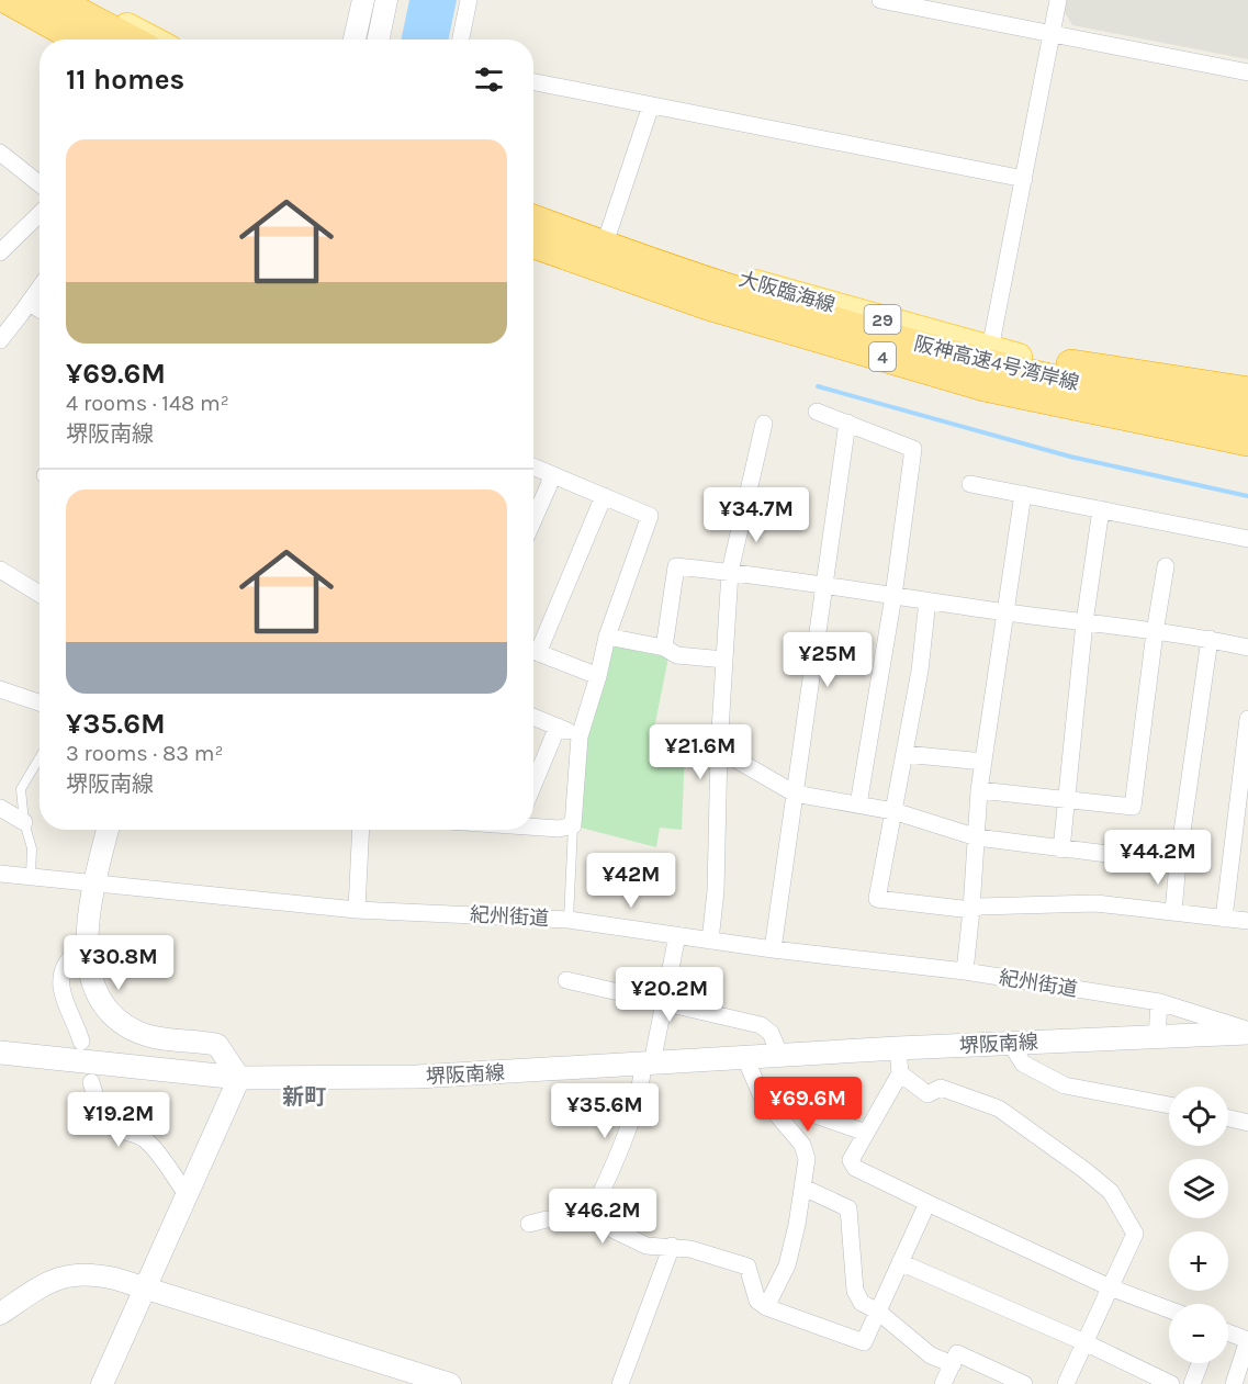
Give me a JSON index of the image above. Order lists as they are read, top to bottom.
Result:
{
  "streets": {
    "highway": ["4", "阪神高速4号湾岸線"],
    "main road": ["大阪臨海線", "29", "堺阪南線"],
    "street": ["紀州街道"]
  },
  "crossings": [
    ["紀州街道", "堺阪南線"]
  ],
  "districts": ["新町"],
  "page": {
    "heading": "11 homes",
    "list": [
      {
        "name": "¥69.6M",
        "note": "4 rooms · 148 m² · 堺阪南線"
      },
      {
        "name": "¥35.6M",
        "note": "3 rooms · 83 m² · 堺阪南線"
      }
    ],
    "price": [
      "¥34.7M",
      "¥25M",
      "¥21.6M",
      "¥44.2M",
      "¥42M",
      "¥30.8M",
      "¥20.2M",
      "¥69.6M",
      "¥35.6M",
      "¥19.2M",
      "¥46.2M"
    ],
    "map_buttons": ["+", "−"]
  }
}
